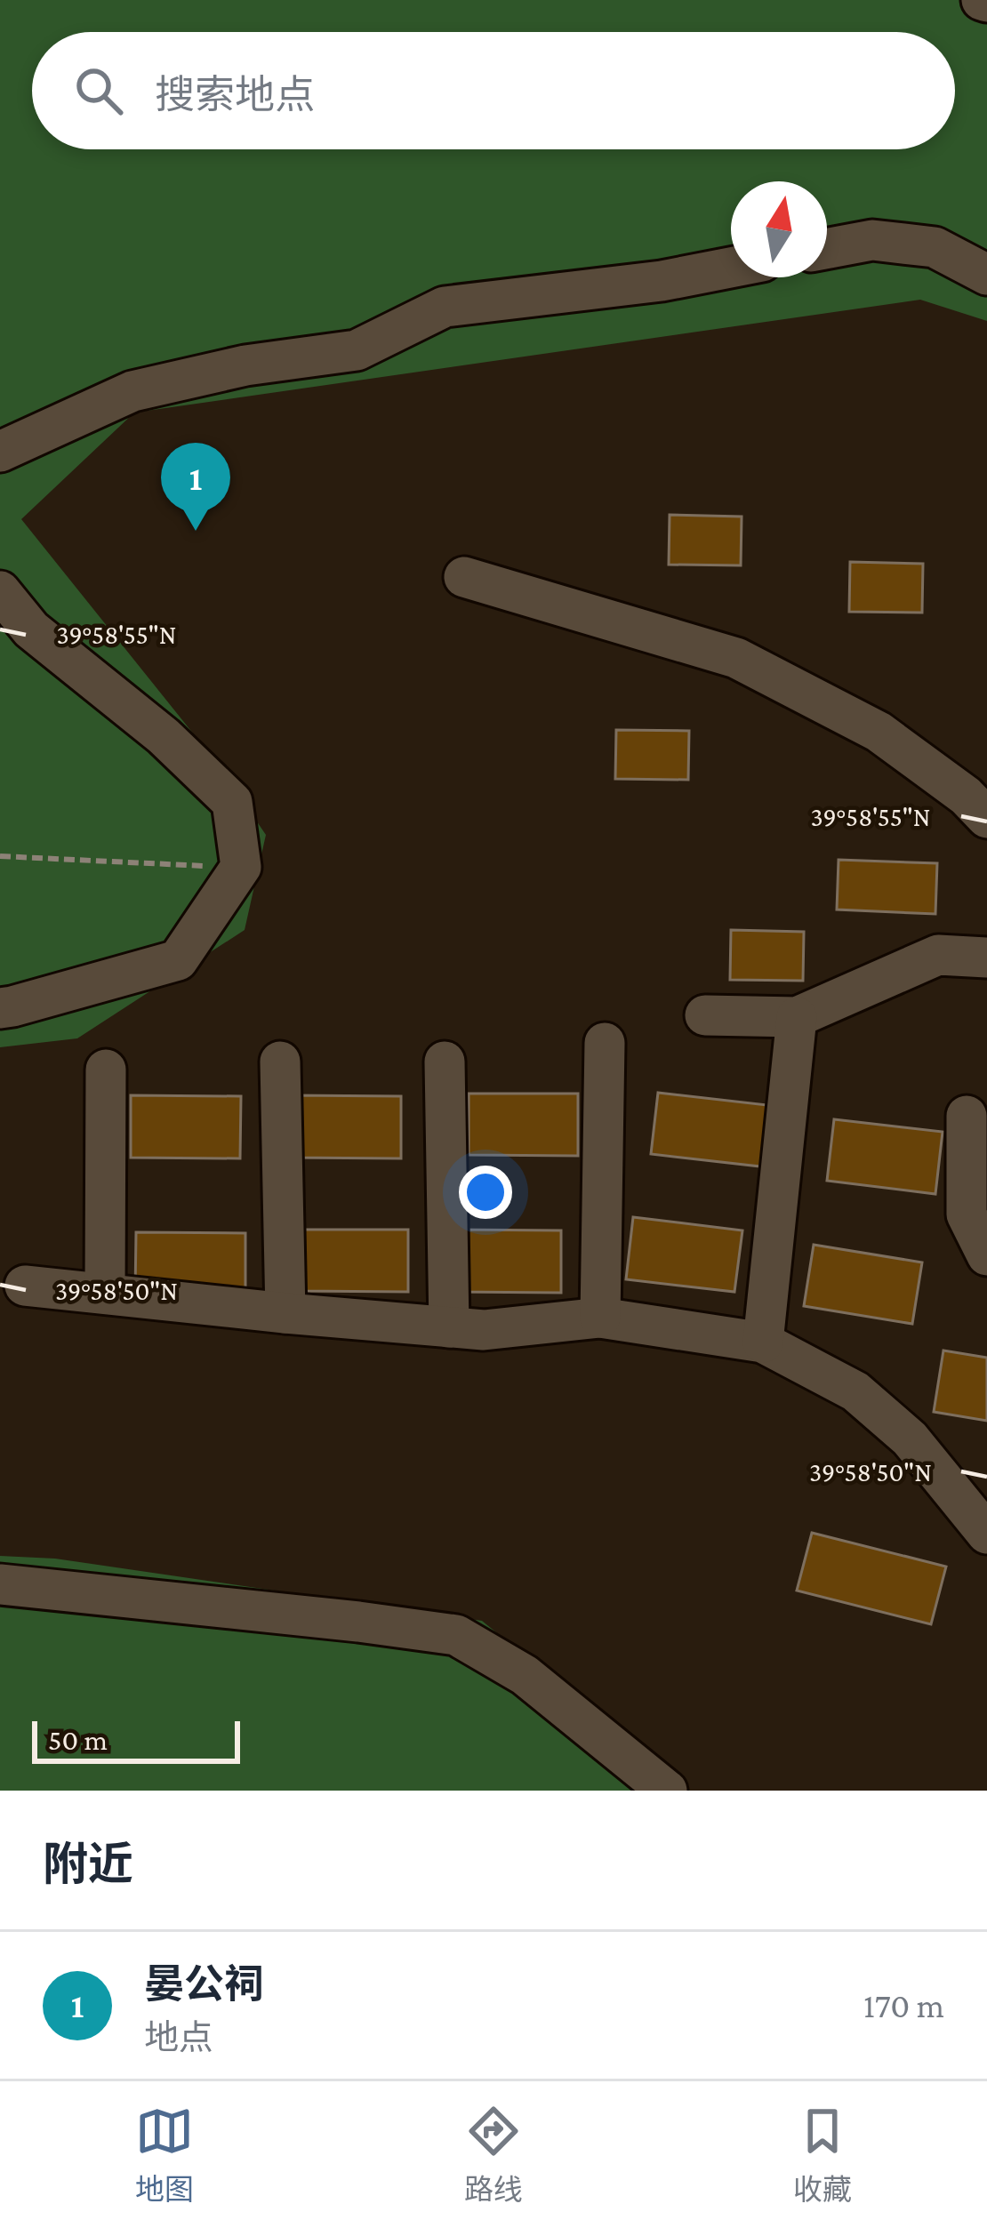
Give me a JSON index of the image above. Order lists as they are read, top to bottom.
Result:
{
  "scale_bar": "50 m",
  "north": "top",
  "page": {
    "search": "搜索地点",
    "pins": "1",
    "scale": "50 m",
    "heading": "附近",
    "list": [
      {
        "mark": "1",
        "name": "晏公祠",
        "note": "地点",
        "value": "170 m"
      }
    ],
    "nav": ["地图", "路线", "收藏"]
  },
  "coordinates": ["39°58'55\"N", "39°58'50\"N"]
}
